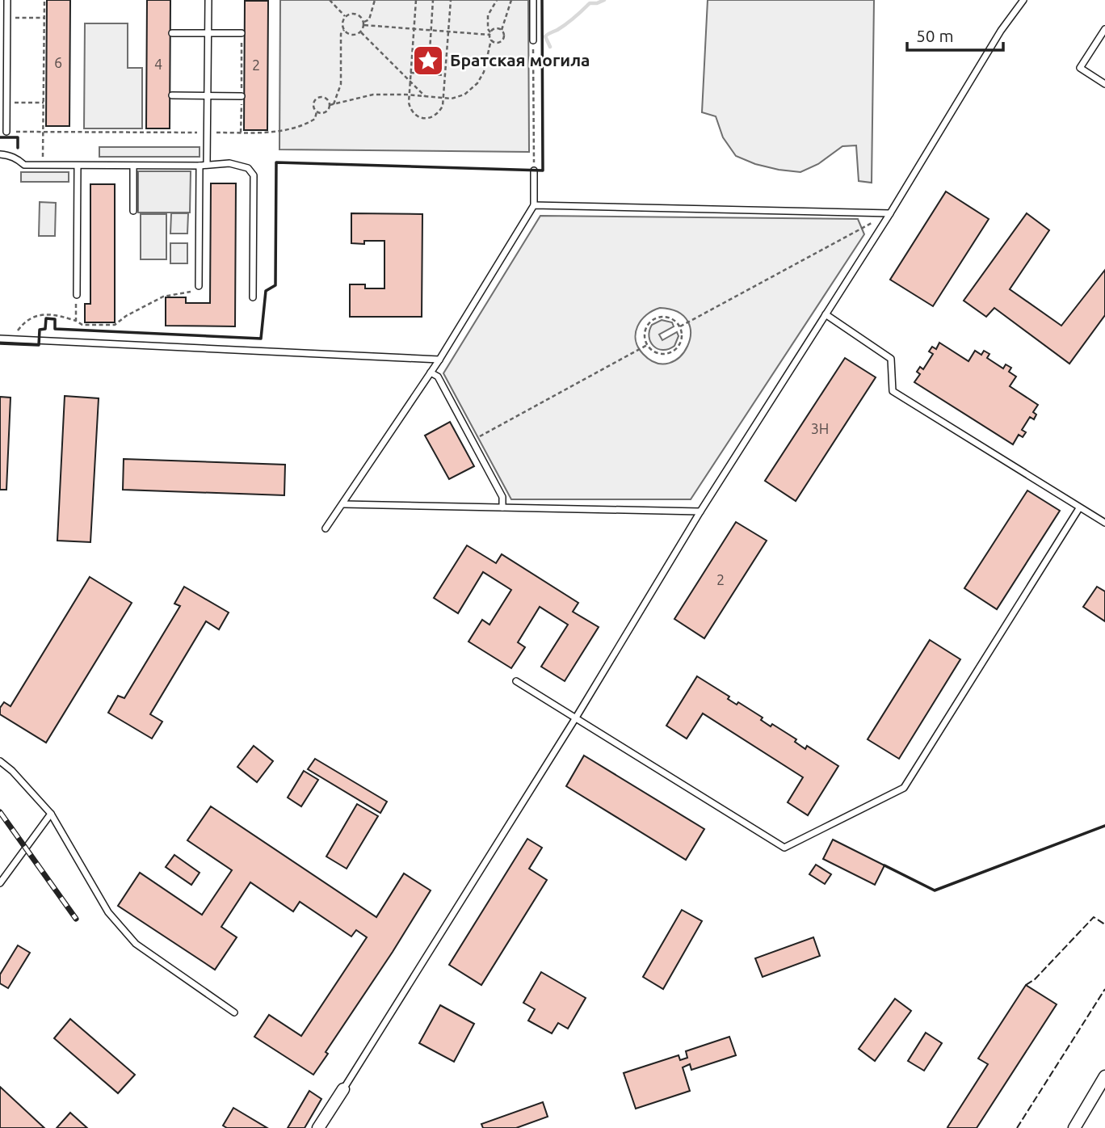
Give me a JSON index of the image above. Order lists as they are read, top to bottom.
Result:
{
  "places": {
    "place": ["Братская могила"]
  },
  "house_numbers": [
    "6",
    "4",
    "2",
    "3Н",
    "2"
  ],
  "scale_bar": "50 m"
}
